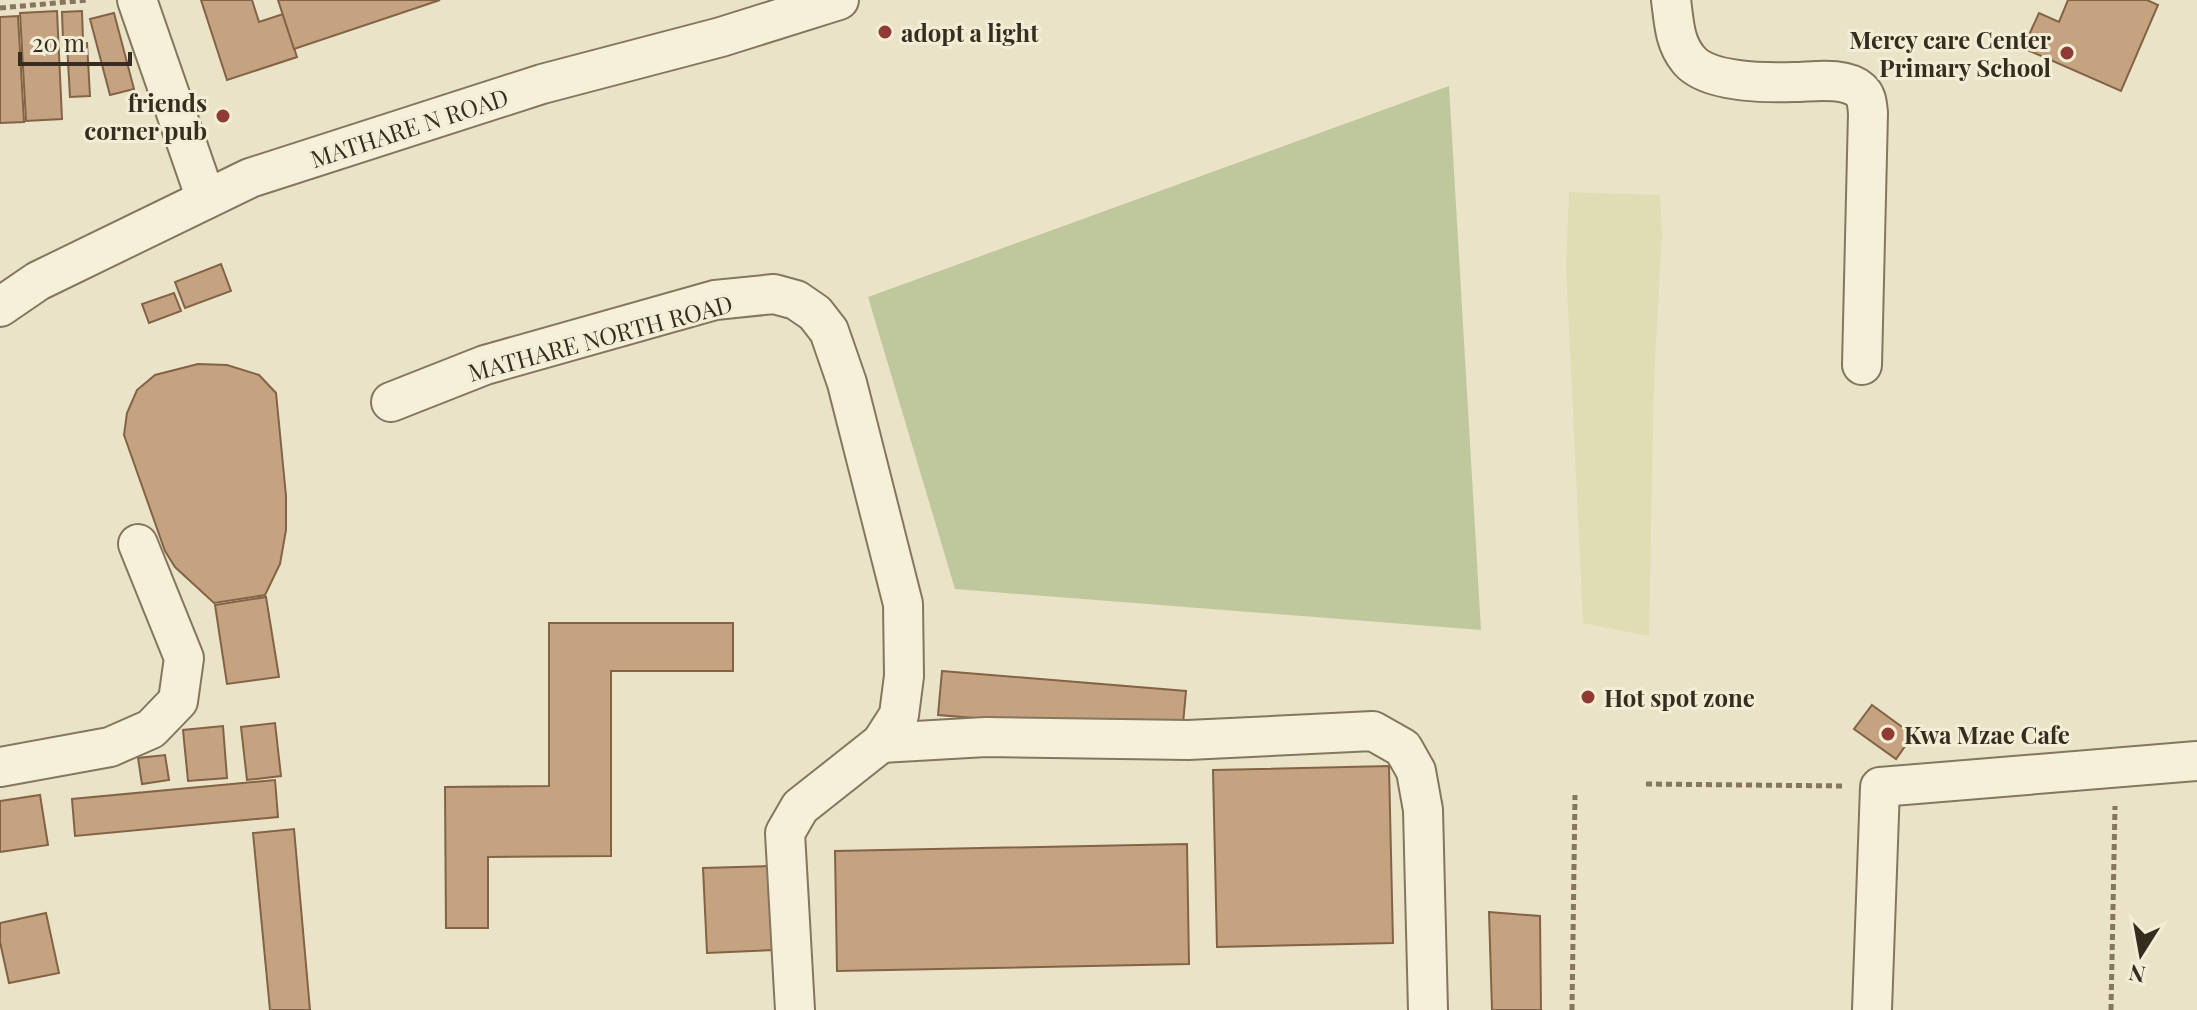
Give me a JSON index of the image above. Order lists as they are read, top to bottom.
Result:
{
  "streets": {
    "street": ["MATHARE N ROAD", "MATHARE NORTH ROAD"]
  },
  "places": [
    "adopt a light",
    "Mercy care Center Primary School",
    "friends corner pub",
    "Hot spot zone",
    "Kwa Mzae Cafe"
  ],
  "scale_bar": "20 m",
  "north": "bottom"
}
